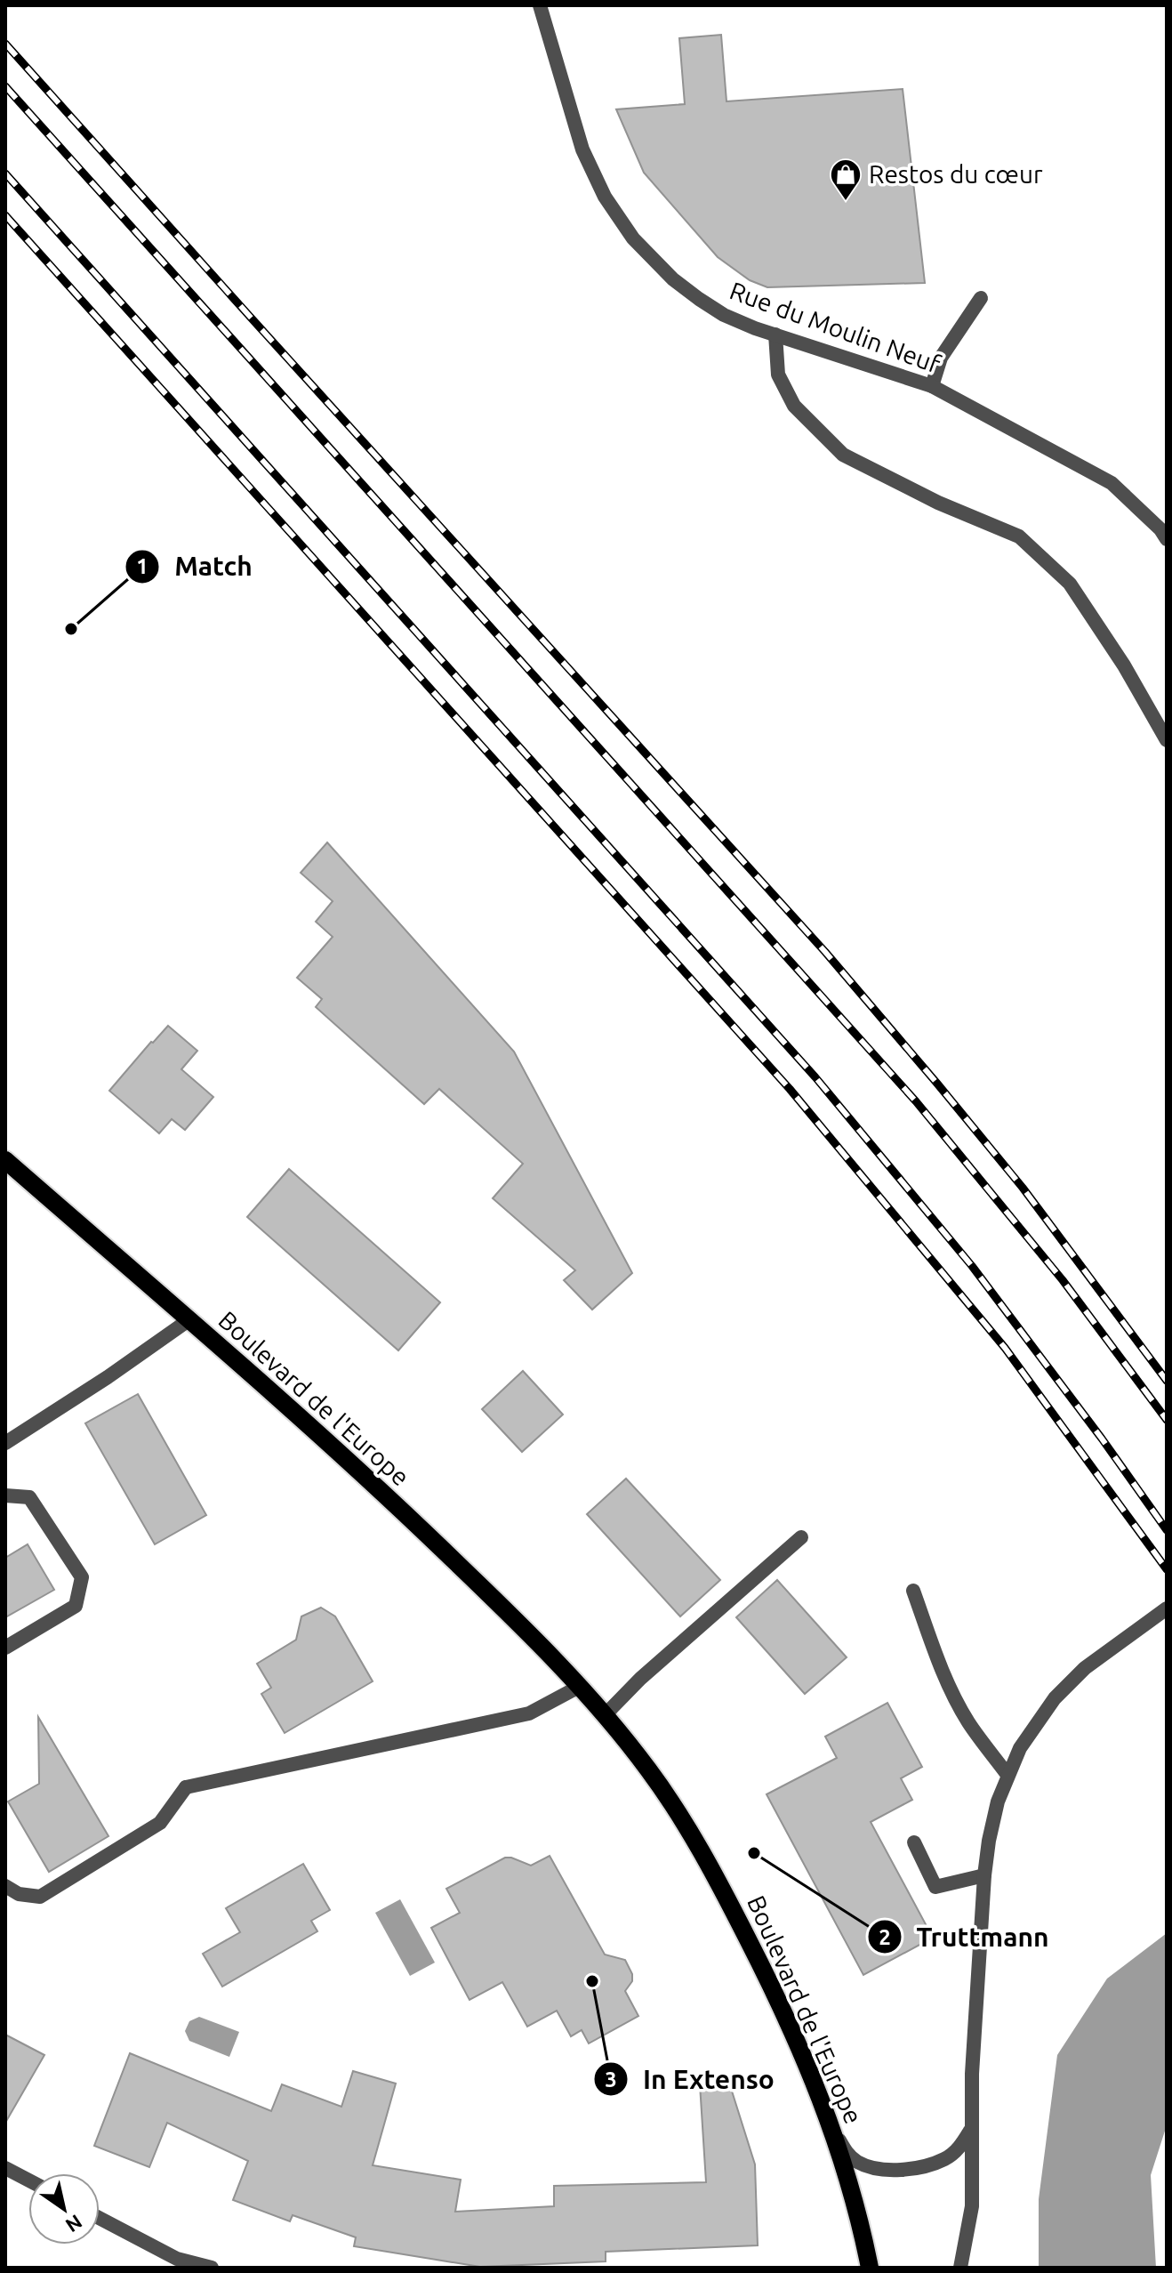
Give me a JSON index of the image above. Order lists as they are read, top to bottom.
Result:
{
  "streets": {
    "main road": ["Boulevard de l'Europe"],
    "street": ["Rue du Moulin Neuf"]
  },
  "places": {
    "shop": ["Restos du cœur"],
    "other": ["Match", "Truttmann", "In Extenso"]
  },
  "north": "bottom right"
}
